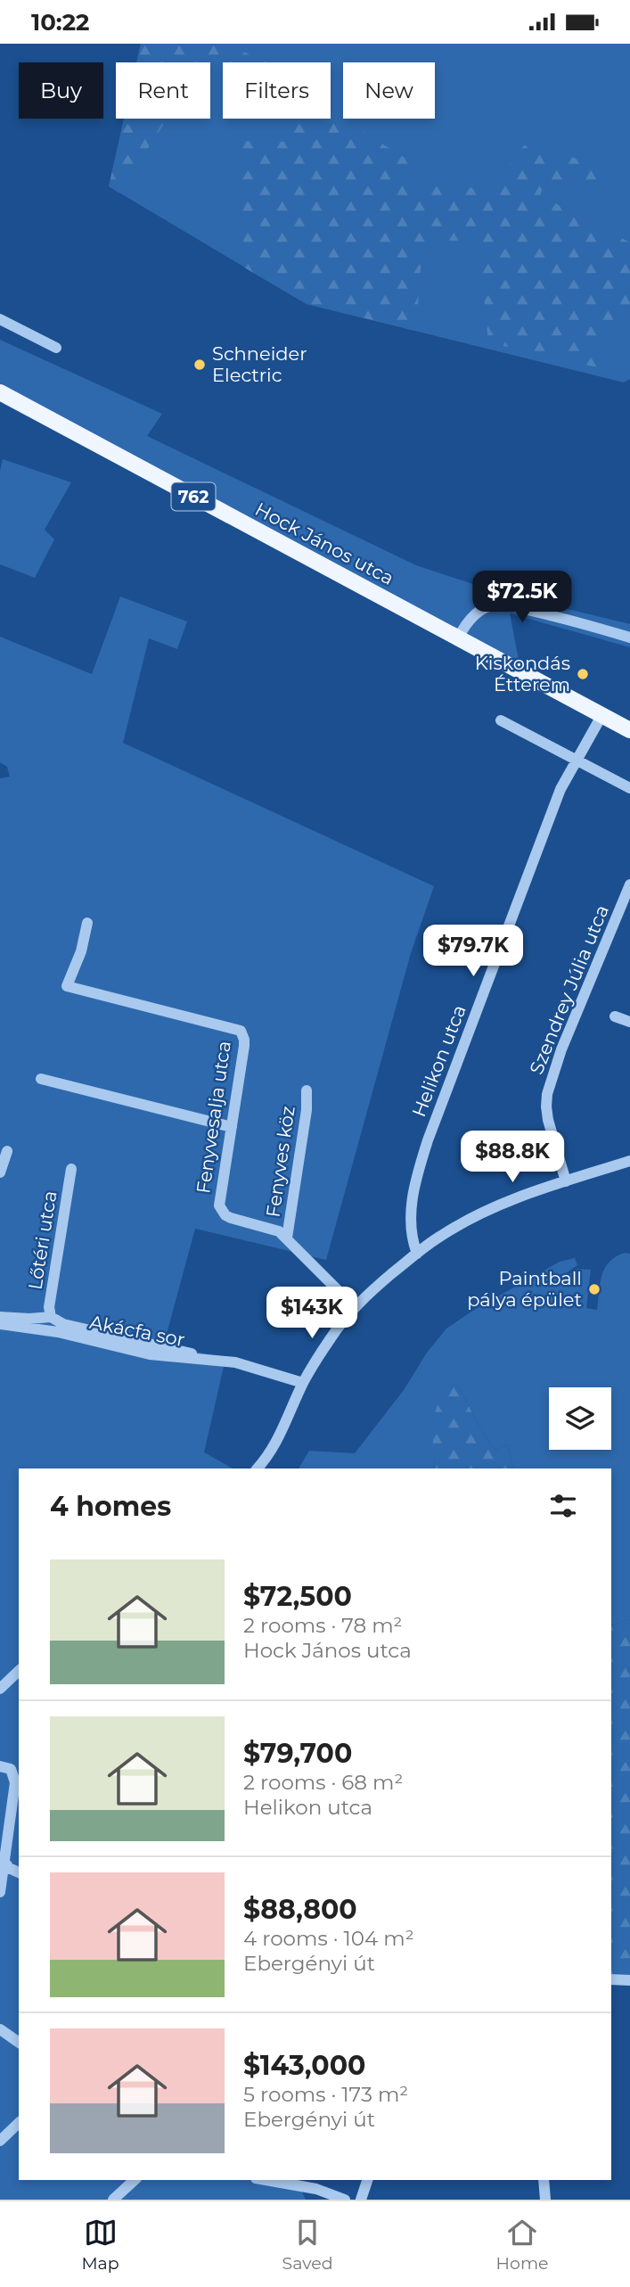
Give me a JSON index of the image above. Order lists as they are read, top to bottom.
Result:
{
  "streets": {
    "main road": ["762", "Hock János utca"],
    "street": [
      "Szendrey Júlia utca",
      "Helikon utca",
      "Fenyvesalja utca",
      "Fenyves köz",
      "Lőtéri utca",
      "Akácfa sor"
    ]
  },
  "crossings": [
    ["Hock János utca", "Helikon utca"],
    ["Fenyvesalja utca", "Fenyves köz"]
  ],
  "places": ["Schneider Electric", "Kiskondás Étterem", "Paintball pálya épület"],
  "page": {
    "status": "10:22",
    "chip": [
      "Buy",
      "Rent",
      "Filters",
      "New"
    ],
    "price": [
      "$72.5K",
      "$79.7K",
      "$88.8K",
      "$143K"
    ],
    "heading": "4 homes",
    "list": [
      {
        "name": "$72,500",
        "note": "2 rooms · 78 m² · Hock János utca"
      },
      {
        "name": "$79,700",
        "note": "2 rooms · 68 m² · Helikon utca"
      },
      {
        "name": "$88,800",
        "note": "4 rooms · 104 m² · Ebergényi út"
      },
      {
        "name": "$143,000",
        "note": "5 rooms · 173 m² · Ebergényi út"
      }
    ],
    "tabs": ["Map", "Saved", "Home"]
  }
}
